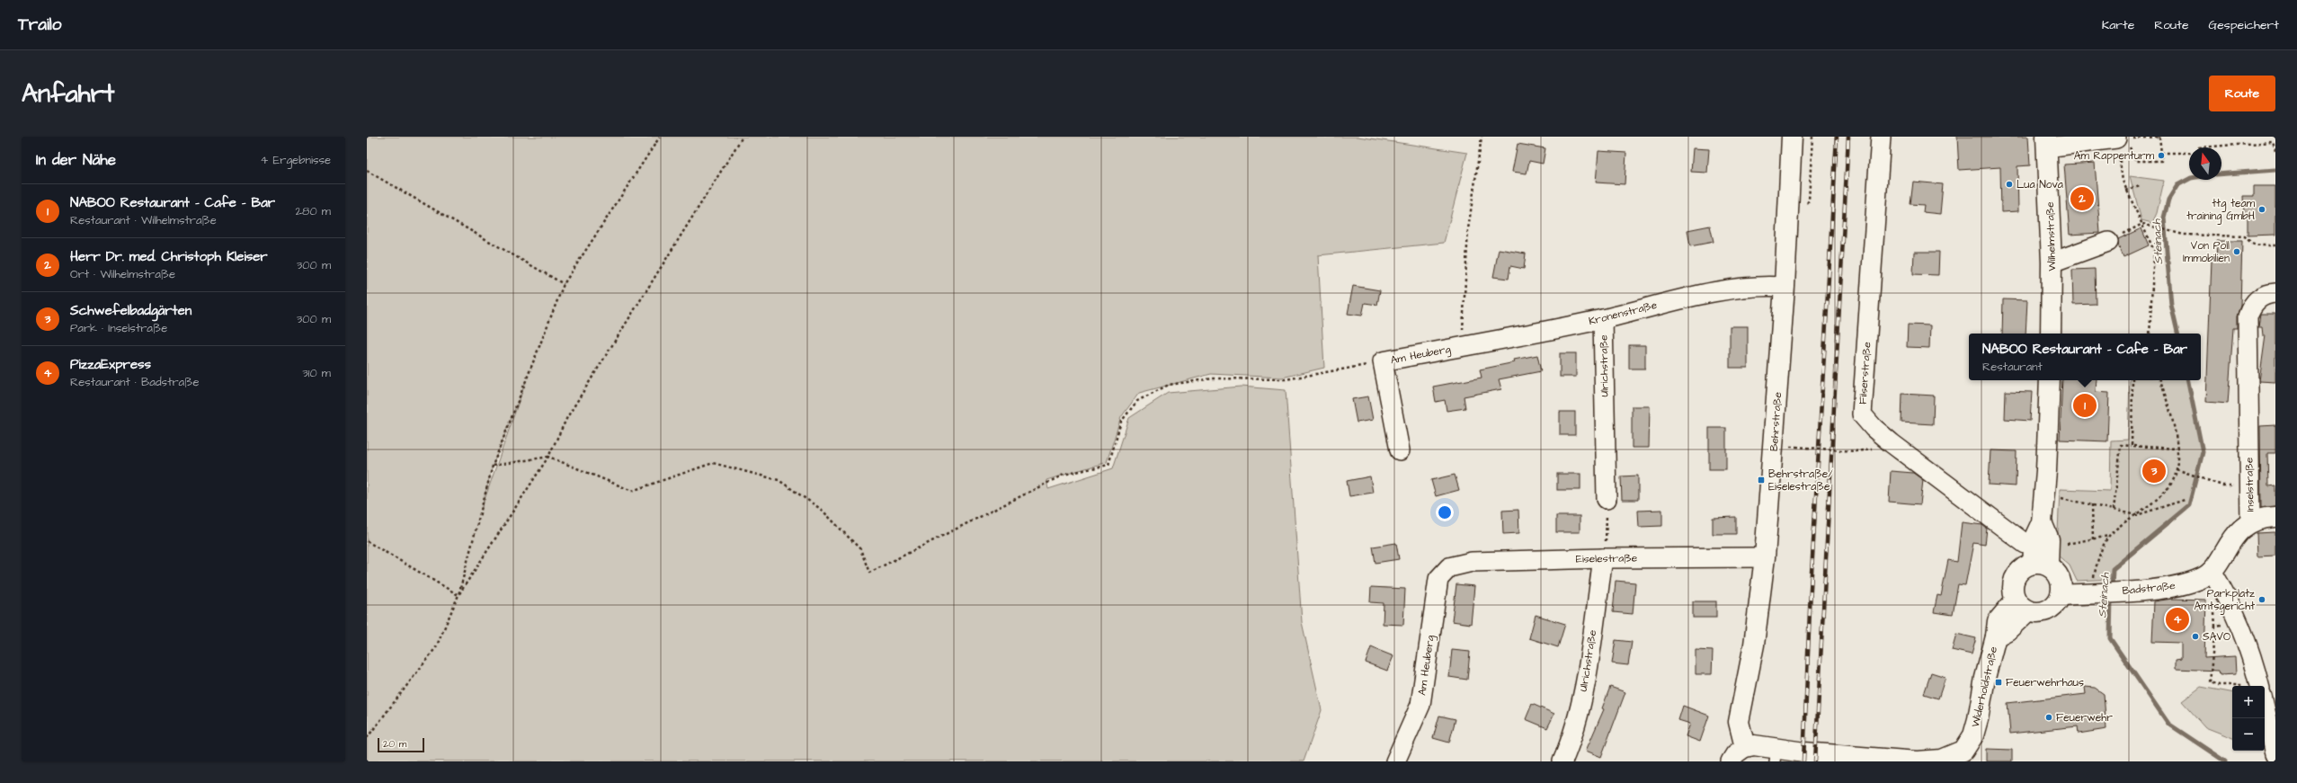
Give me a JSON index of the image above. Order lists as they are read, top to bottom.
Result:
{
  "streets": {
    "street": [
      "Wilhelmstraße",
      "Kronenstraße",
      "Am Heuberg",
      "Ulrichstraße",
      "Filserstraße",
      "Behrstraße",
      "Inselstraße",
      "Eiselestraße",
      "Badstraße",
      "Widerholdstraße"
    ]
  },
  "crossings": [
    ["Kronenstraße", "Am Heuberg"],
    ["Kronenstraße", "Ulrichstraße"],
    ["Kronenstraße", "Behrstraße"],
    ["Am Heuberg", "Eiselestraße"],
    ["Ulrichstraße", "Eiselestraße"],
    ["Filserstraße", "Badstraße"],
    ["Filserstraße", "Widerholdstraße"],
    ["Behrstraße", "Eiselestraße"],
    ["Behrstraße", "Widerholdstraße"],
    ["Inselstraße", "Badstraße"],
    ["Badstraße", "Widerholdstraße"]
  ],
  "water": ["Steinach"],
  "places": {
    "other": [
      "Am Rappenturm",
      "Lua Nova",
      "ttg team training GmbH",
      "Von Poll Immobilien",
      "Parkplatz Amtsgericht",
      "SAVO",
      "Feuerwehr"
    ],
    "transit": ["Behrstraße/ Eiselestraße", "Feuerwehrhaus"]
  },
  "scale_bar": "20 m",
  "north": "top",
  "page": {
    "header": "Trailo",
    "nav": ["Karte", "Route", "Gespeichert"],
    "buttons": "Route",
    "title": "Anfahrt",
    "heading": ["In der Nähe", "4 Ergebnisse"],
    "list": [
      {
        "mark": "1",
        "name": "NABOO Restaurant - Cafe - Bar",
        "note": "Restaurant · Wilhelmstraße",
        "value": "280 m"
      },
      {
        "mark": "2",
        "name": "Herr Dr. med. Christoph Kleiser",
        "note": "Ort · Wilhelmstraße",
        "value": "300 m"
      },
      {
        "mark": "3",
        "name": "Schwefelbadgärten",
        "note": "Park · Inselstraße",
        "value": "300 m"
      },
      {
        "mark": "4",
        "name": "PizzaExpress",
        "note": "Restaurant · Badstraße",
        "value": "310 m"
      }
    ],
    "pins": [
      "2",
      "1",
      "3",
      "4"
    ],
    "popup": ["NABOO Restaurant - Cafe - Bar", "Restaurant"],
    "map_buttons": ["+", "−"],
    "scale": "20 m"
  }
}
